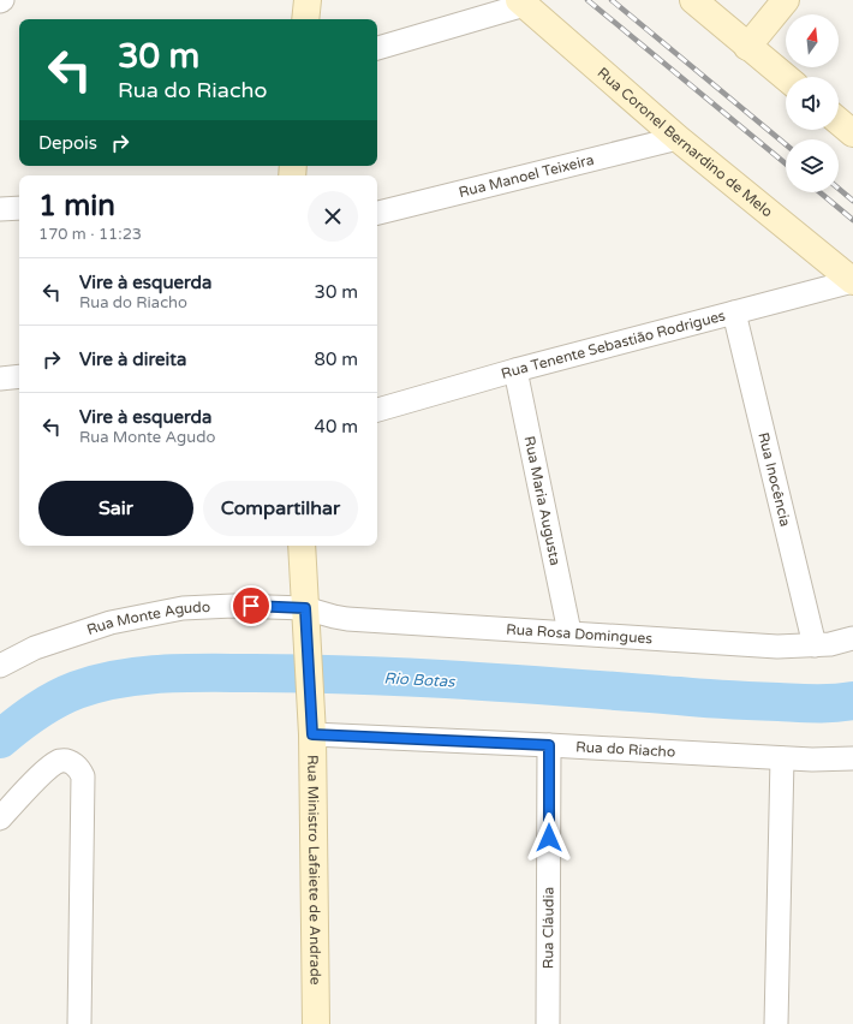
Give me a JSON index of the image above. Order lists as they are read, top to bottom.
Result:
{
  "streets": {
    "main road": ["Rua Coronel Bernardino de Melo", "Rua Ministro Lafaiete de Andrade"],
    "street": [
      "Rua Manoel Teixeira",
      "Rua Tenente Sebastião Rodrigues",
      "Rua Inocência",
      "Rua Maria Augusta",
      "Rua Monte Agudo",
      "Rua Rosa Domingues",
      "Rua do Riacho",
      "Rua Cláudia"
    ]
  },
  "crossings": [
    ["Rua Coronel Bernardino de Melo", "Rua Manoel Teixeira"],
    ["Rua Coronel Bernardino de Melo", "Rua Tenente Sebastião Rodrigues"],
    ["Rua Tenente Sebastião Rodrigues", "Rua Inocência"],
    ["Rua Tenente Sebastião Rodrigues", "Rua Maria Augusta"],
    ["Rua Inocência", "Rua Rosa Domingues"],
    ["Rua Maria Augusta", "Rua Rosa Domingues"],
    ["Rua Monte Agudo", "Rua Rosa Domingues"],
    ["Rua Monte Agudo", "Rua Ministro Lafaiete de Andrade"],
    ["Rua Rosa Domingues", "Rua Ministro Lafaiete de Andrade"],
    ["Rua do Riacho", "Rua Ministro Lafaiete de Andrade"],
    ["Rua do Riacho", "Rua Cláudia"]
  ],
  "water": ["Rio Botas"],
  "north": "top",
  "page": {
    "turn": ["30 m", "Rua do Riacho"],
    "then": "Depois",
    "heading": ["1 min", "170 m · 11:23"],
    "list": [
      {
        "name": "Vire à esquerda",
        "note": "Rua do Riacho",
        "value": "30 m"
      },
      {
        "name": "Vire à direita",
        "value": "80 m"
      },
      {
        "name": "Vire à esquerda",
        "note": "Rua Monte Agudo",
        "value": "40 m"
      }
    ],
    "buttons": ["Sair", "Compartilhar"]
  }
}
